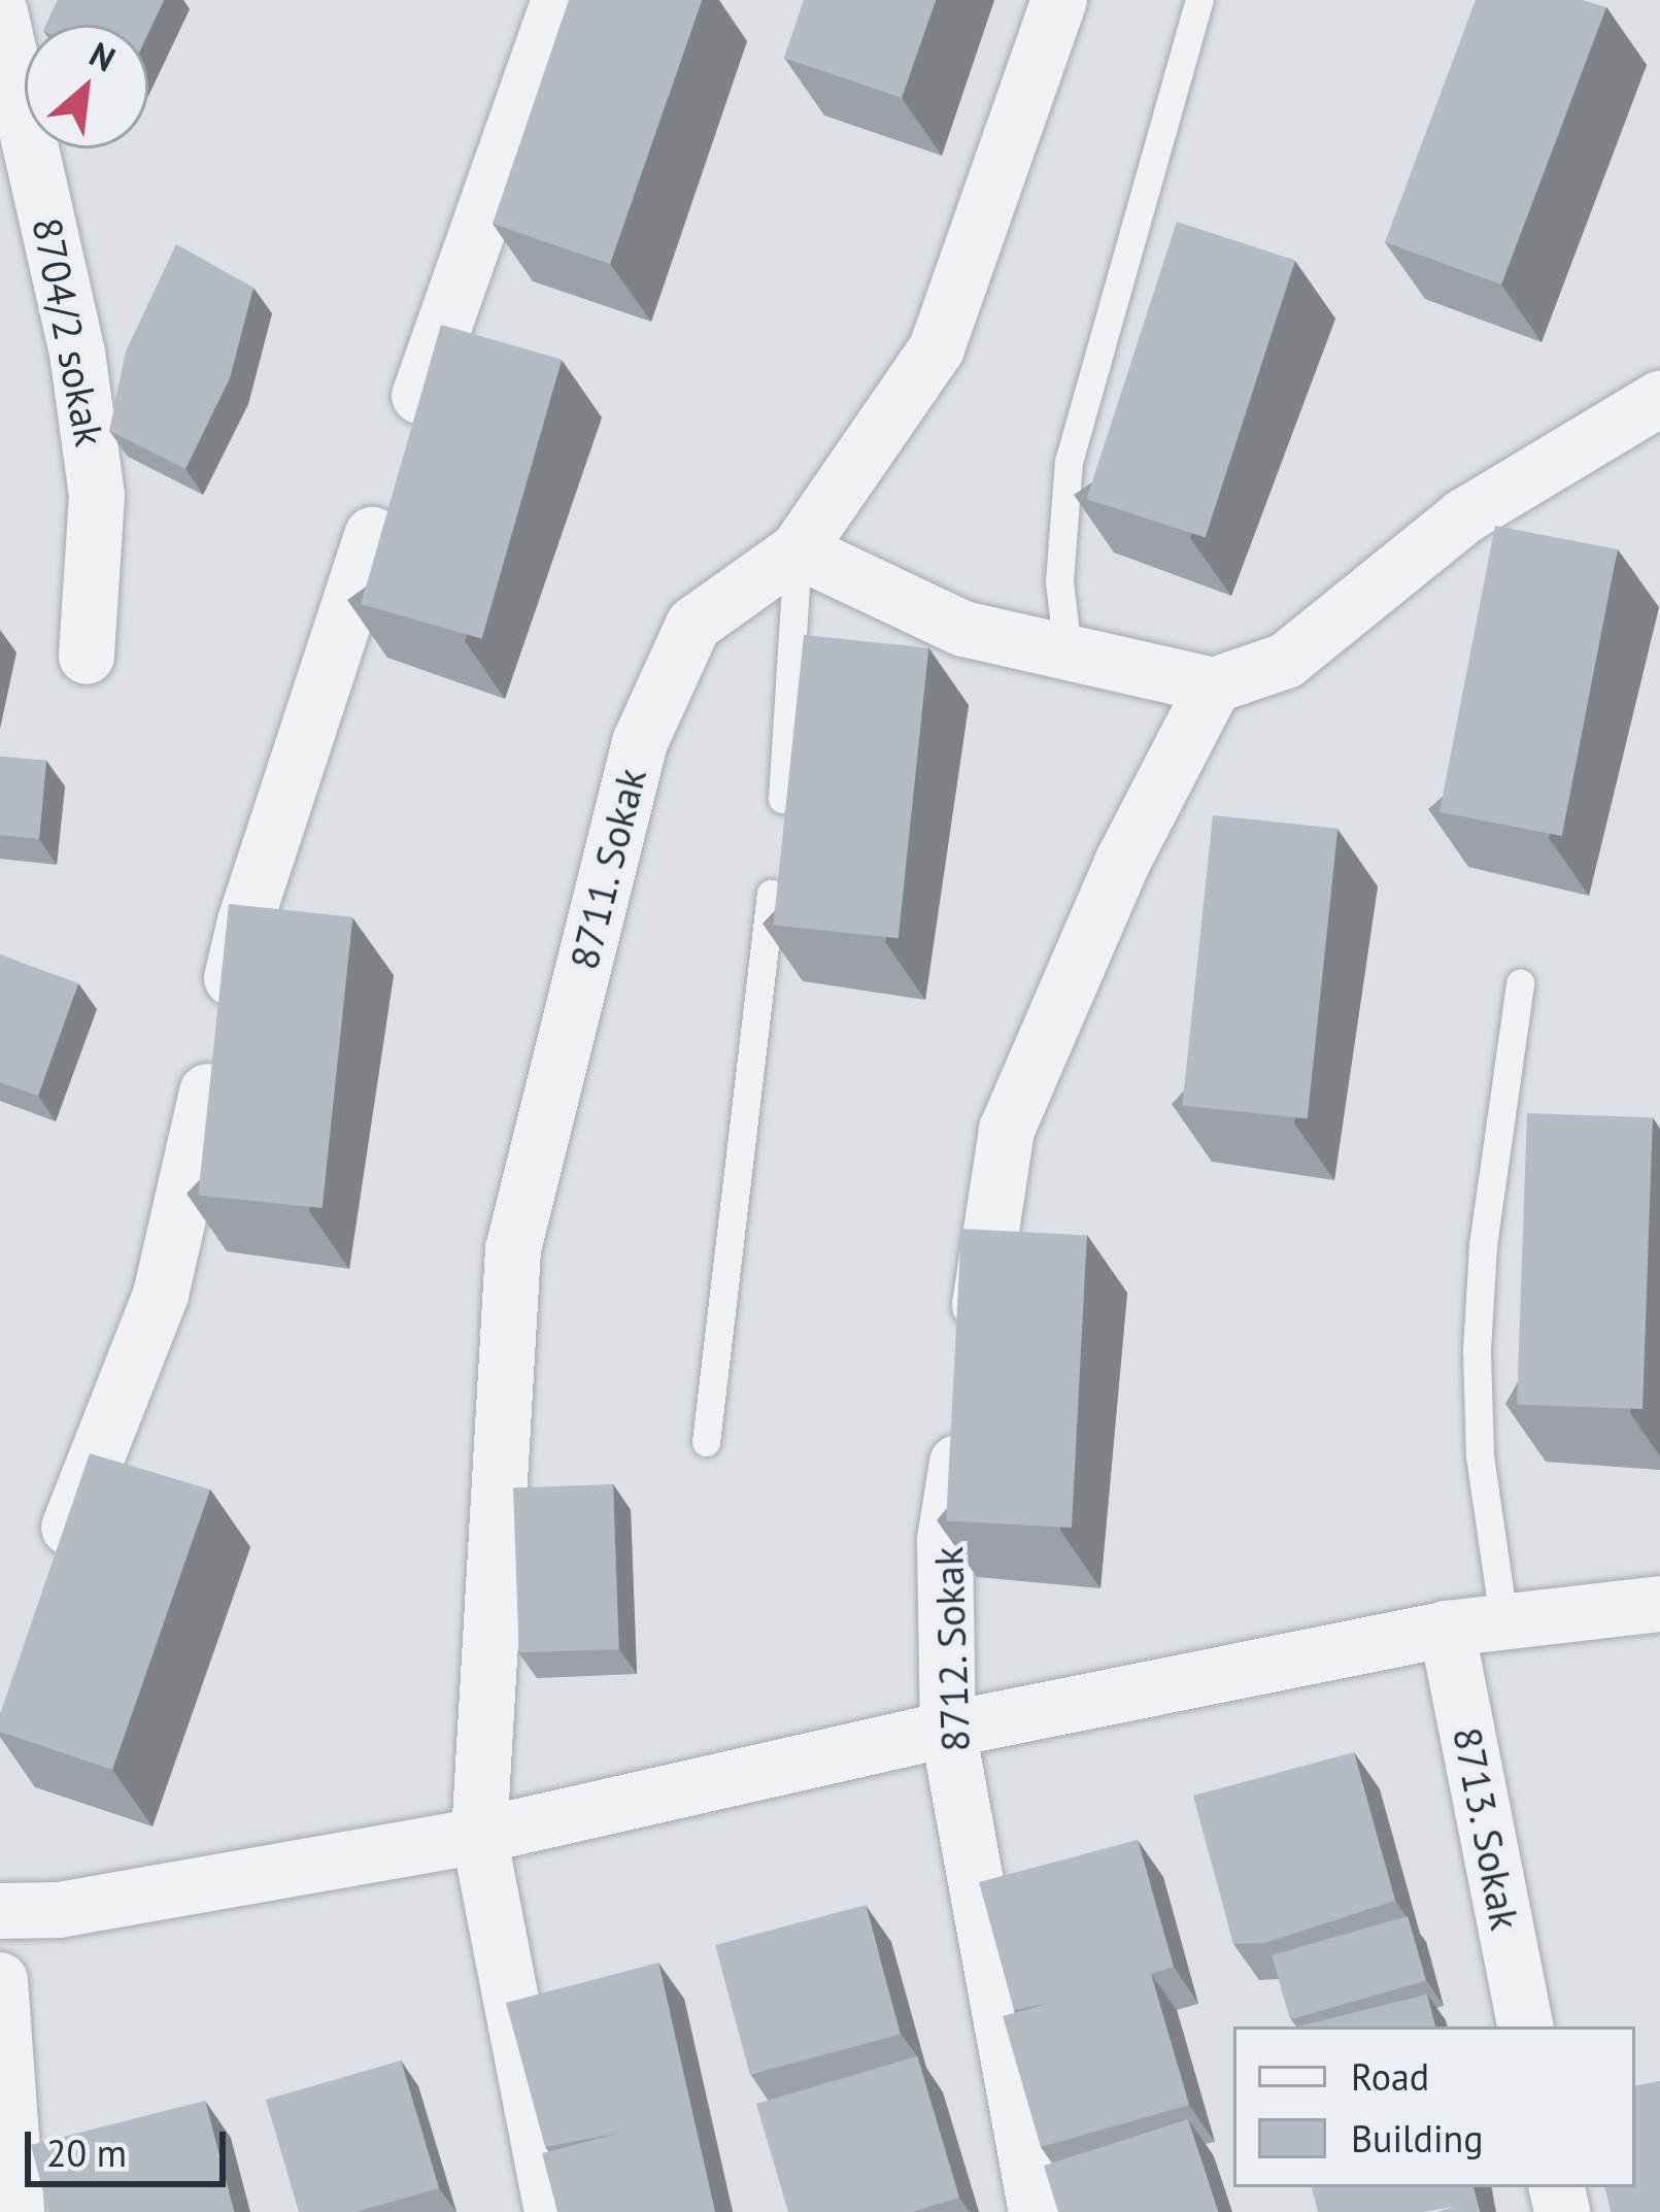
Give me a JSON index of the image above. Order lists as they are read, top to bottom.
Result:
{
  "streets": {
    "street": [
      "8704/2 sokak",
      "8711. Sokak",
      "8712. Sokak",
      "8713. Sokak"
    ]
  },
  "legend": ["Road", "Building"],
  "scale_bar": "20 m",
  "north": "top right"
}
